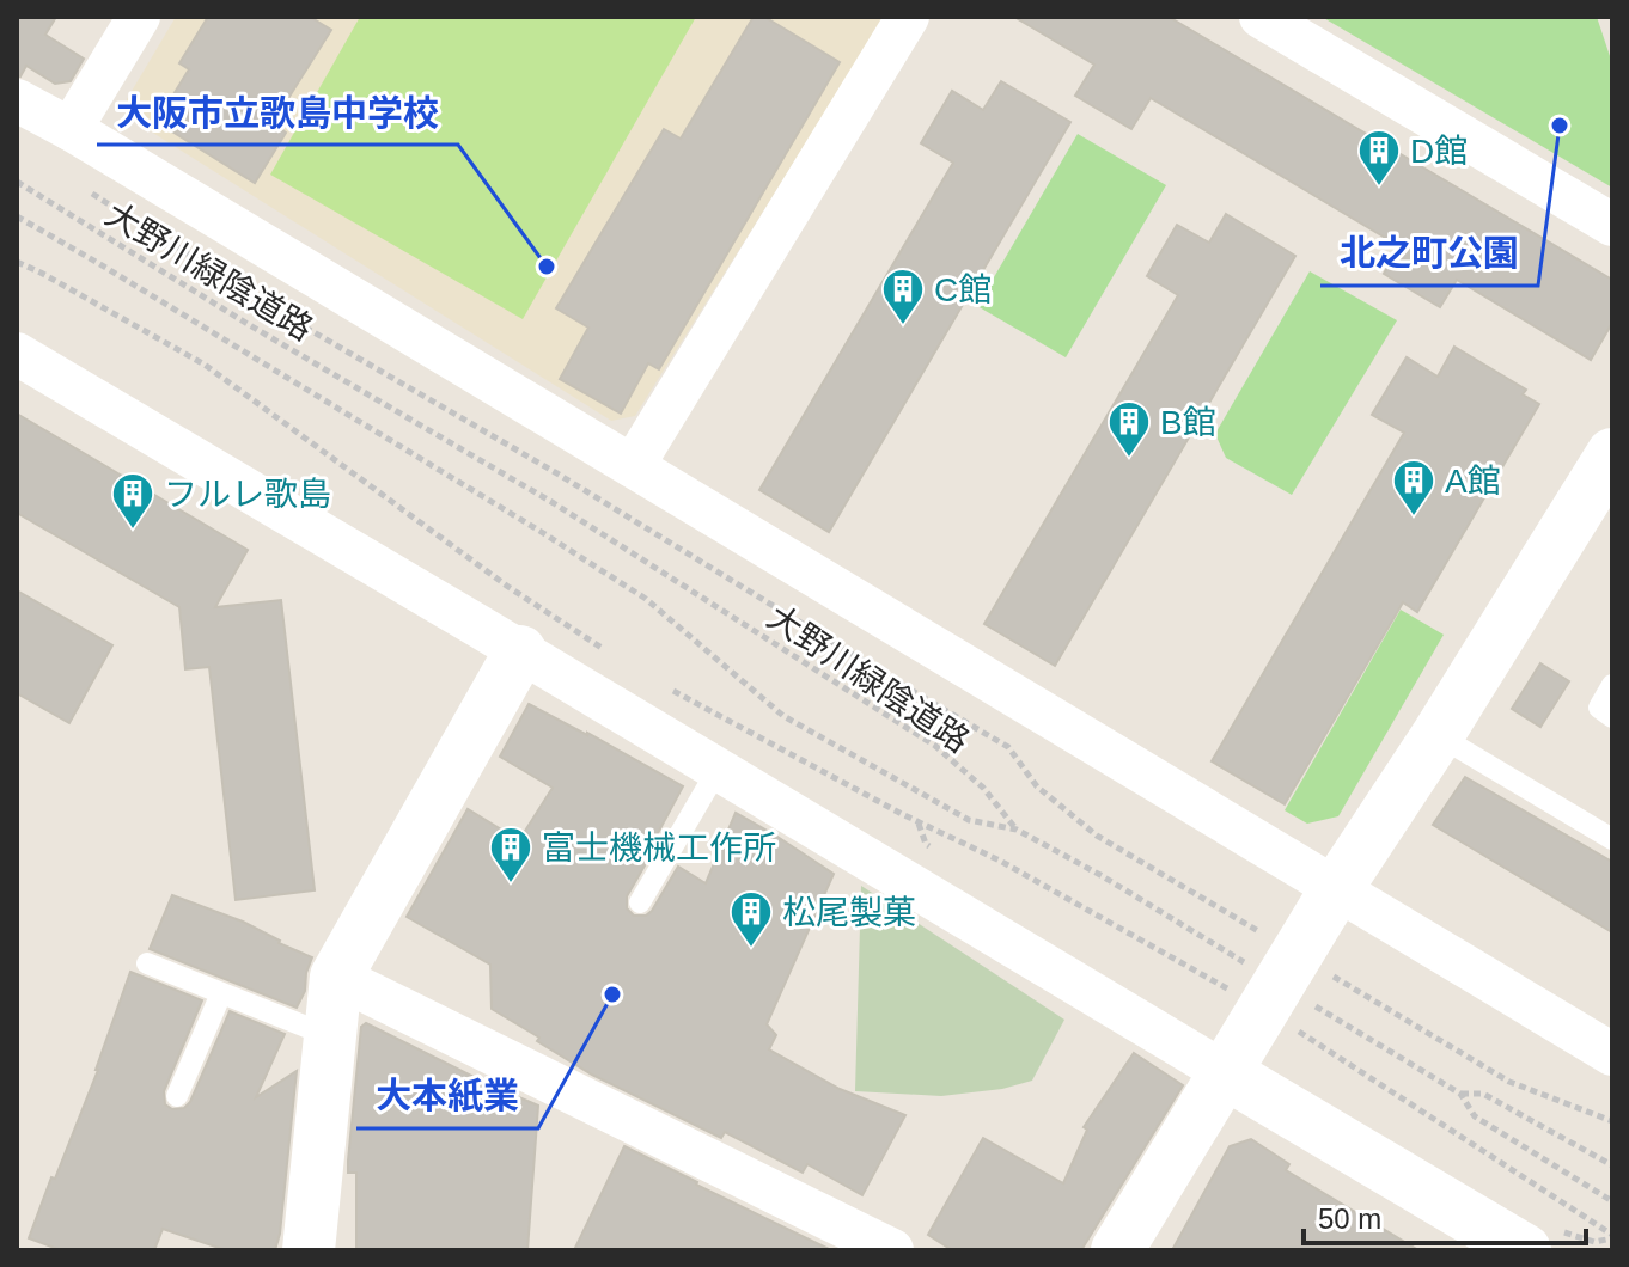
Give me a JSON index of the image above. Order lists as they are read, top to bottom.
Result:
{
  "streets": {
    "path": ["大野川緑陰道路"]
  },
  "places": {
    "other": ["北之町公園", "大阪市立歌島中学校", "大本紙業"],
    "building": [
      "D館",
      "C館",
      "B館",
      "A館",
      "フルレ歌島",
      "富士機械工作所",
      "松尾製菓"
    ]
  },
  "scale_bar": "50 m"
}
